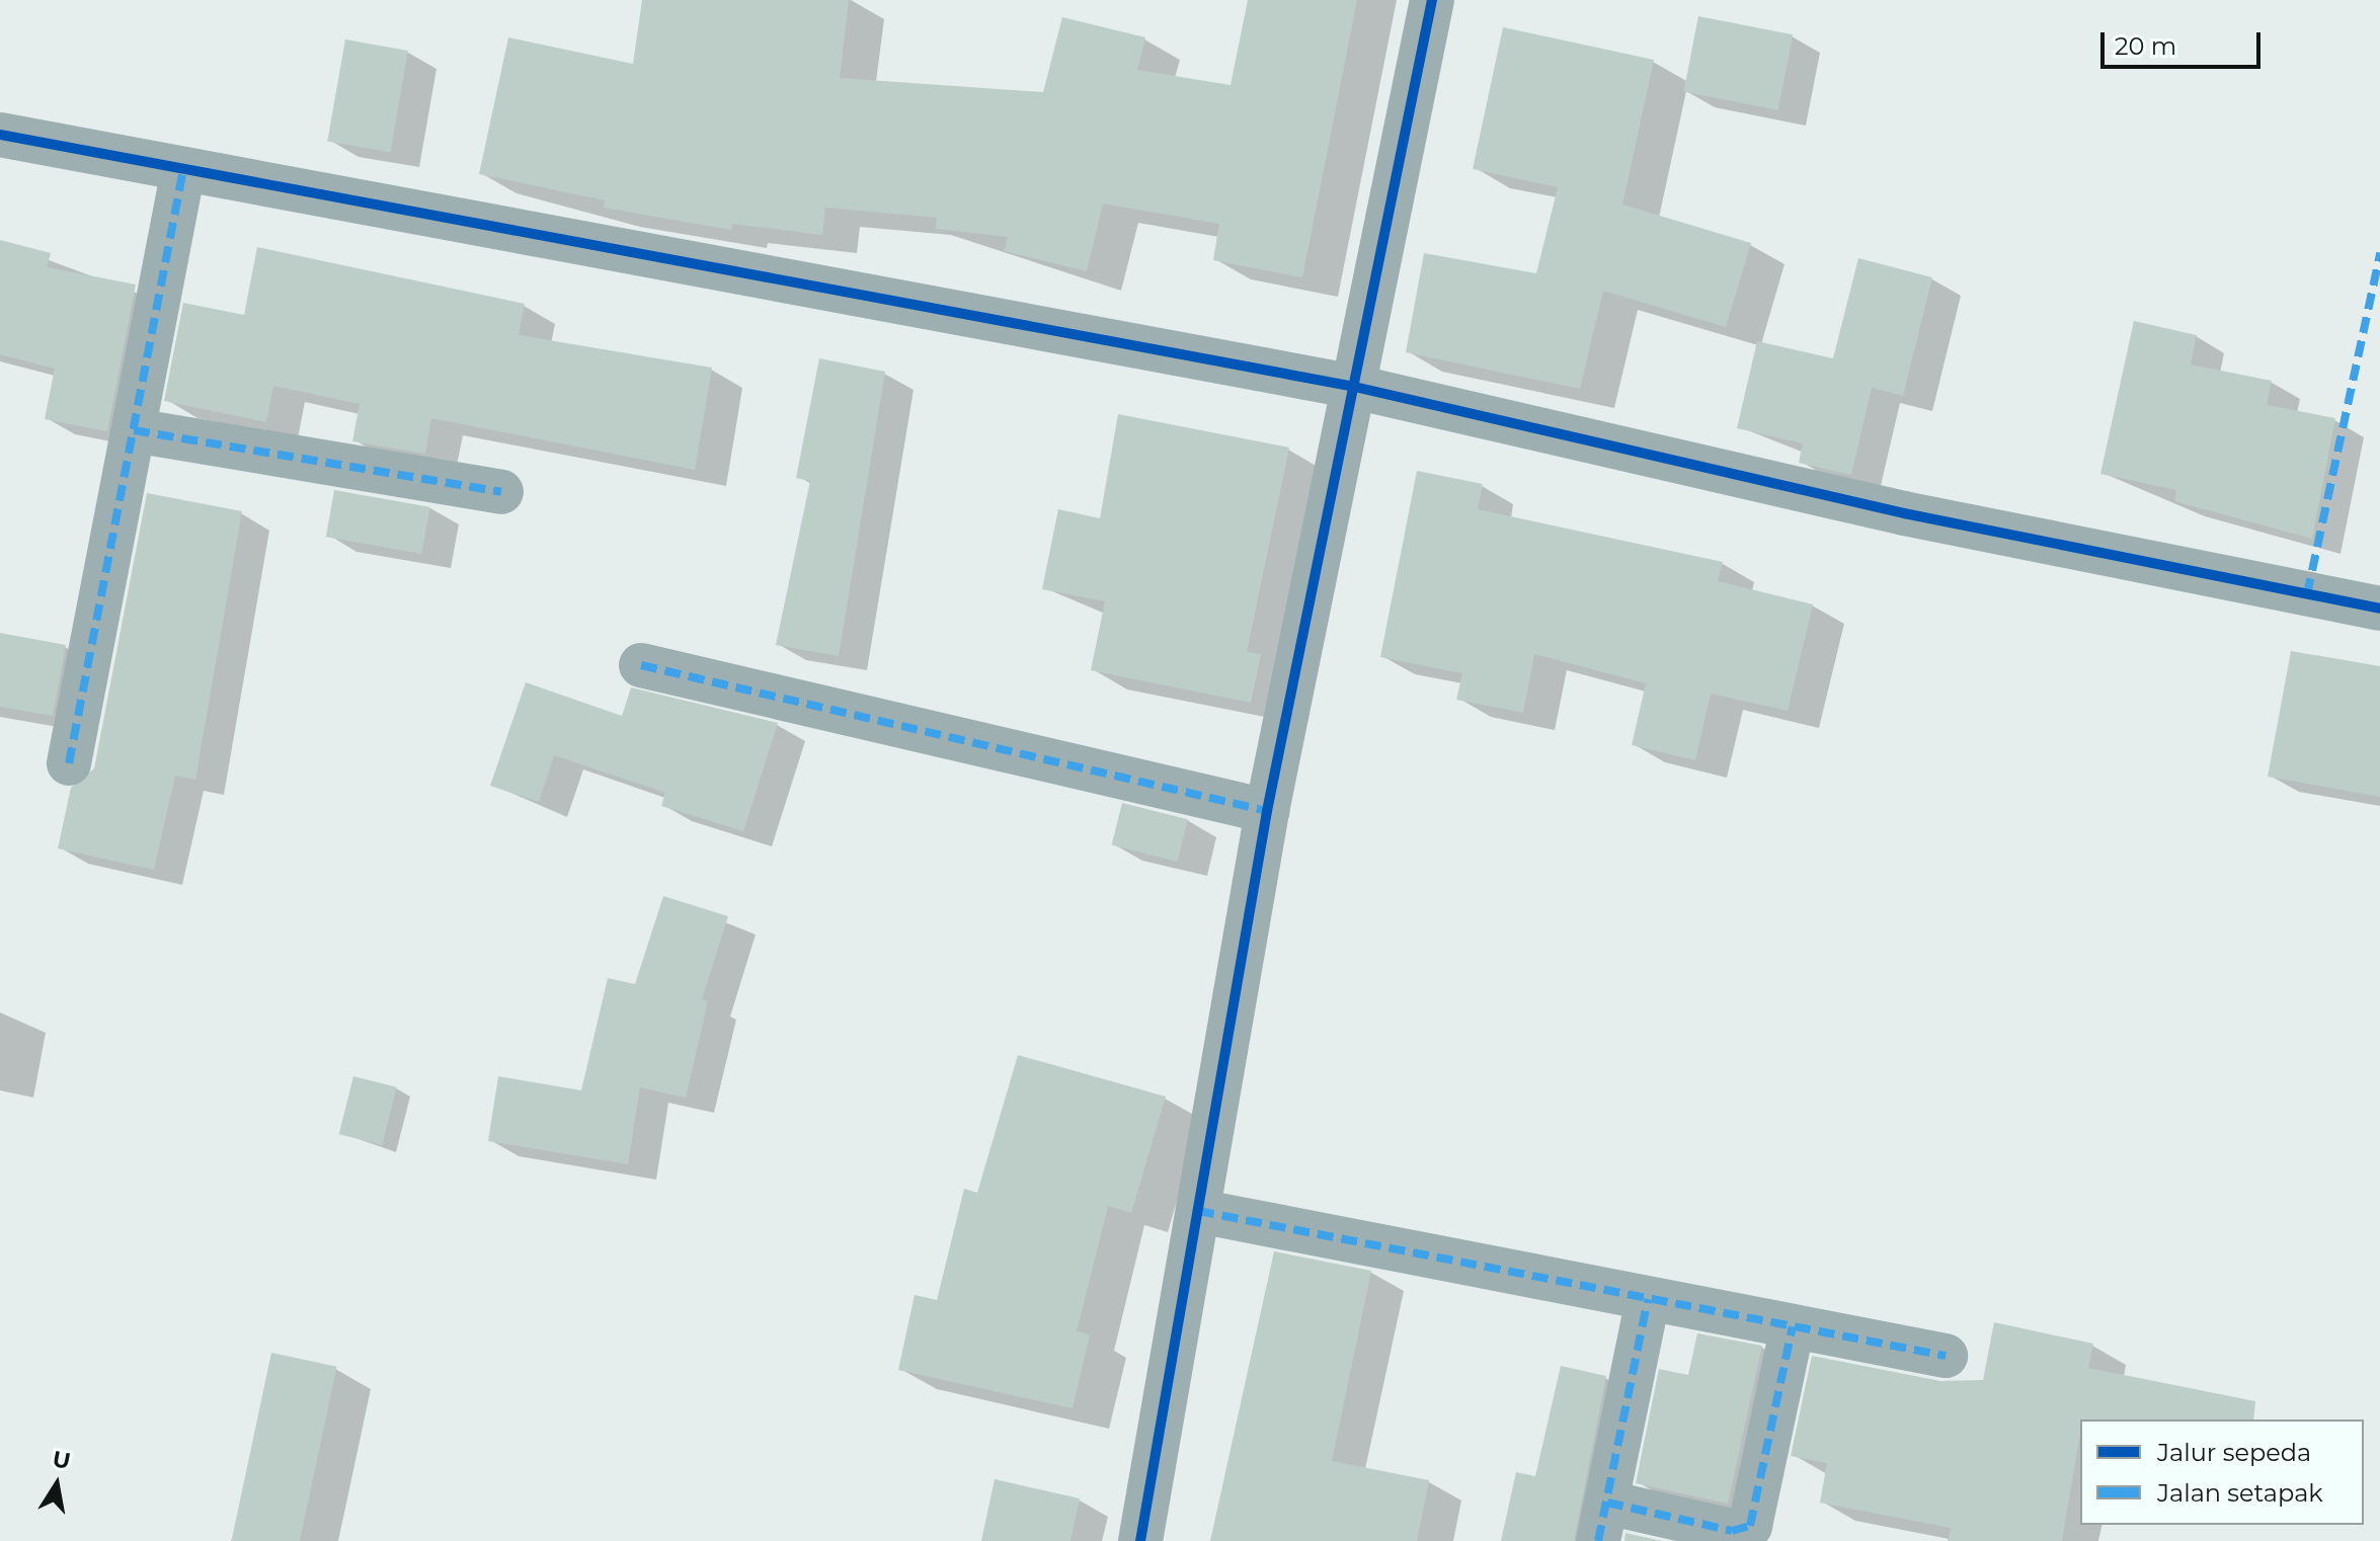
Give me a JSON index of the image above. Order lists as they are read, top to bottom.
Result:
{
  "legend": ["Jalur sepeda", "Jalan setapak"],
  "scale_bar": "20 m",
  "north": "top"
}
